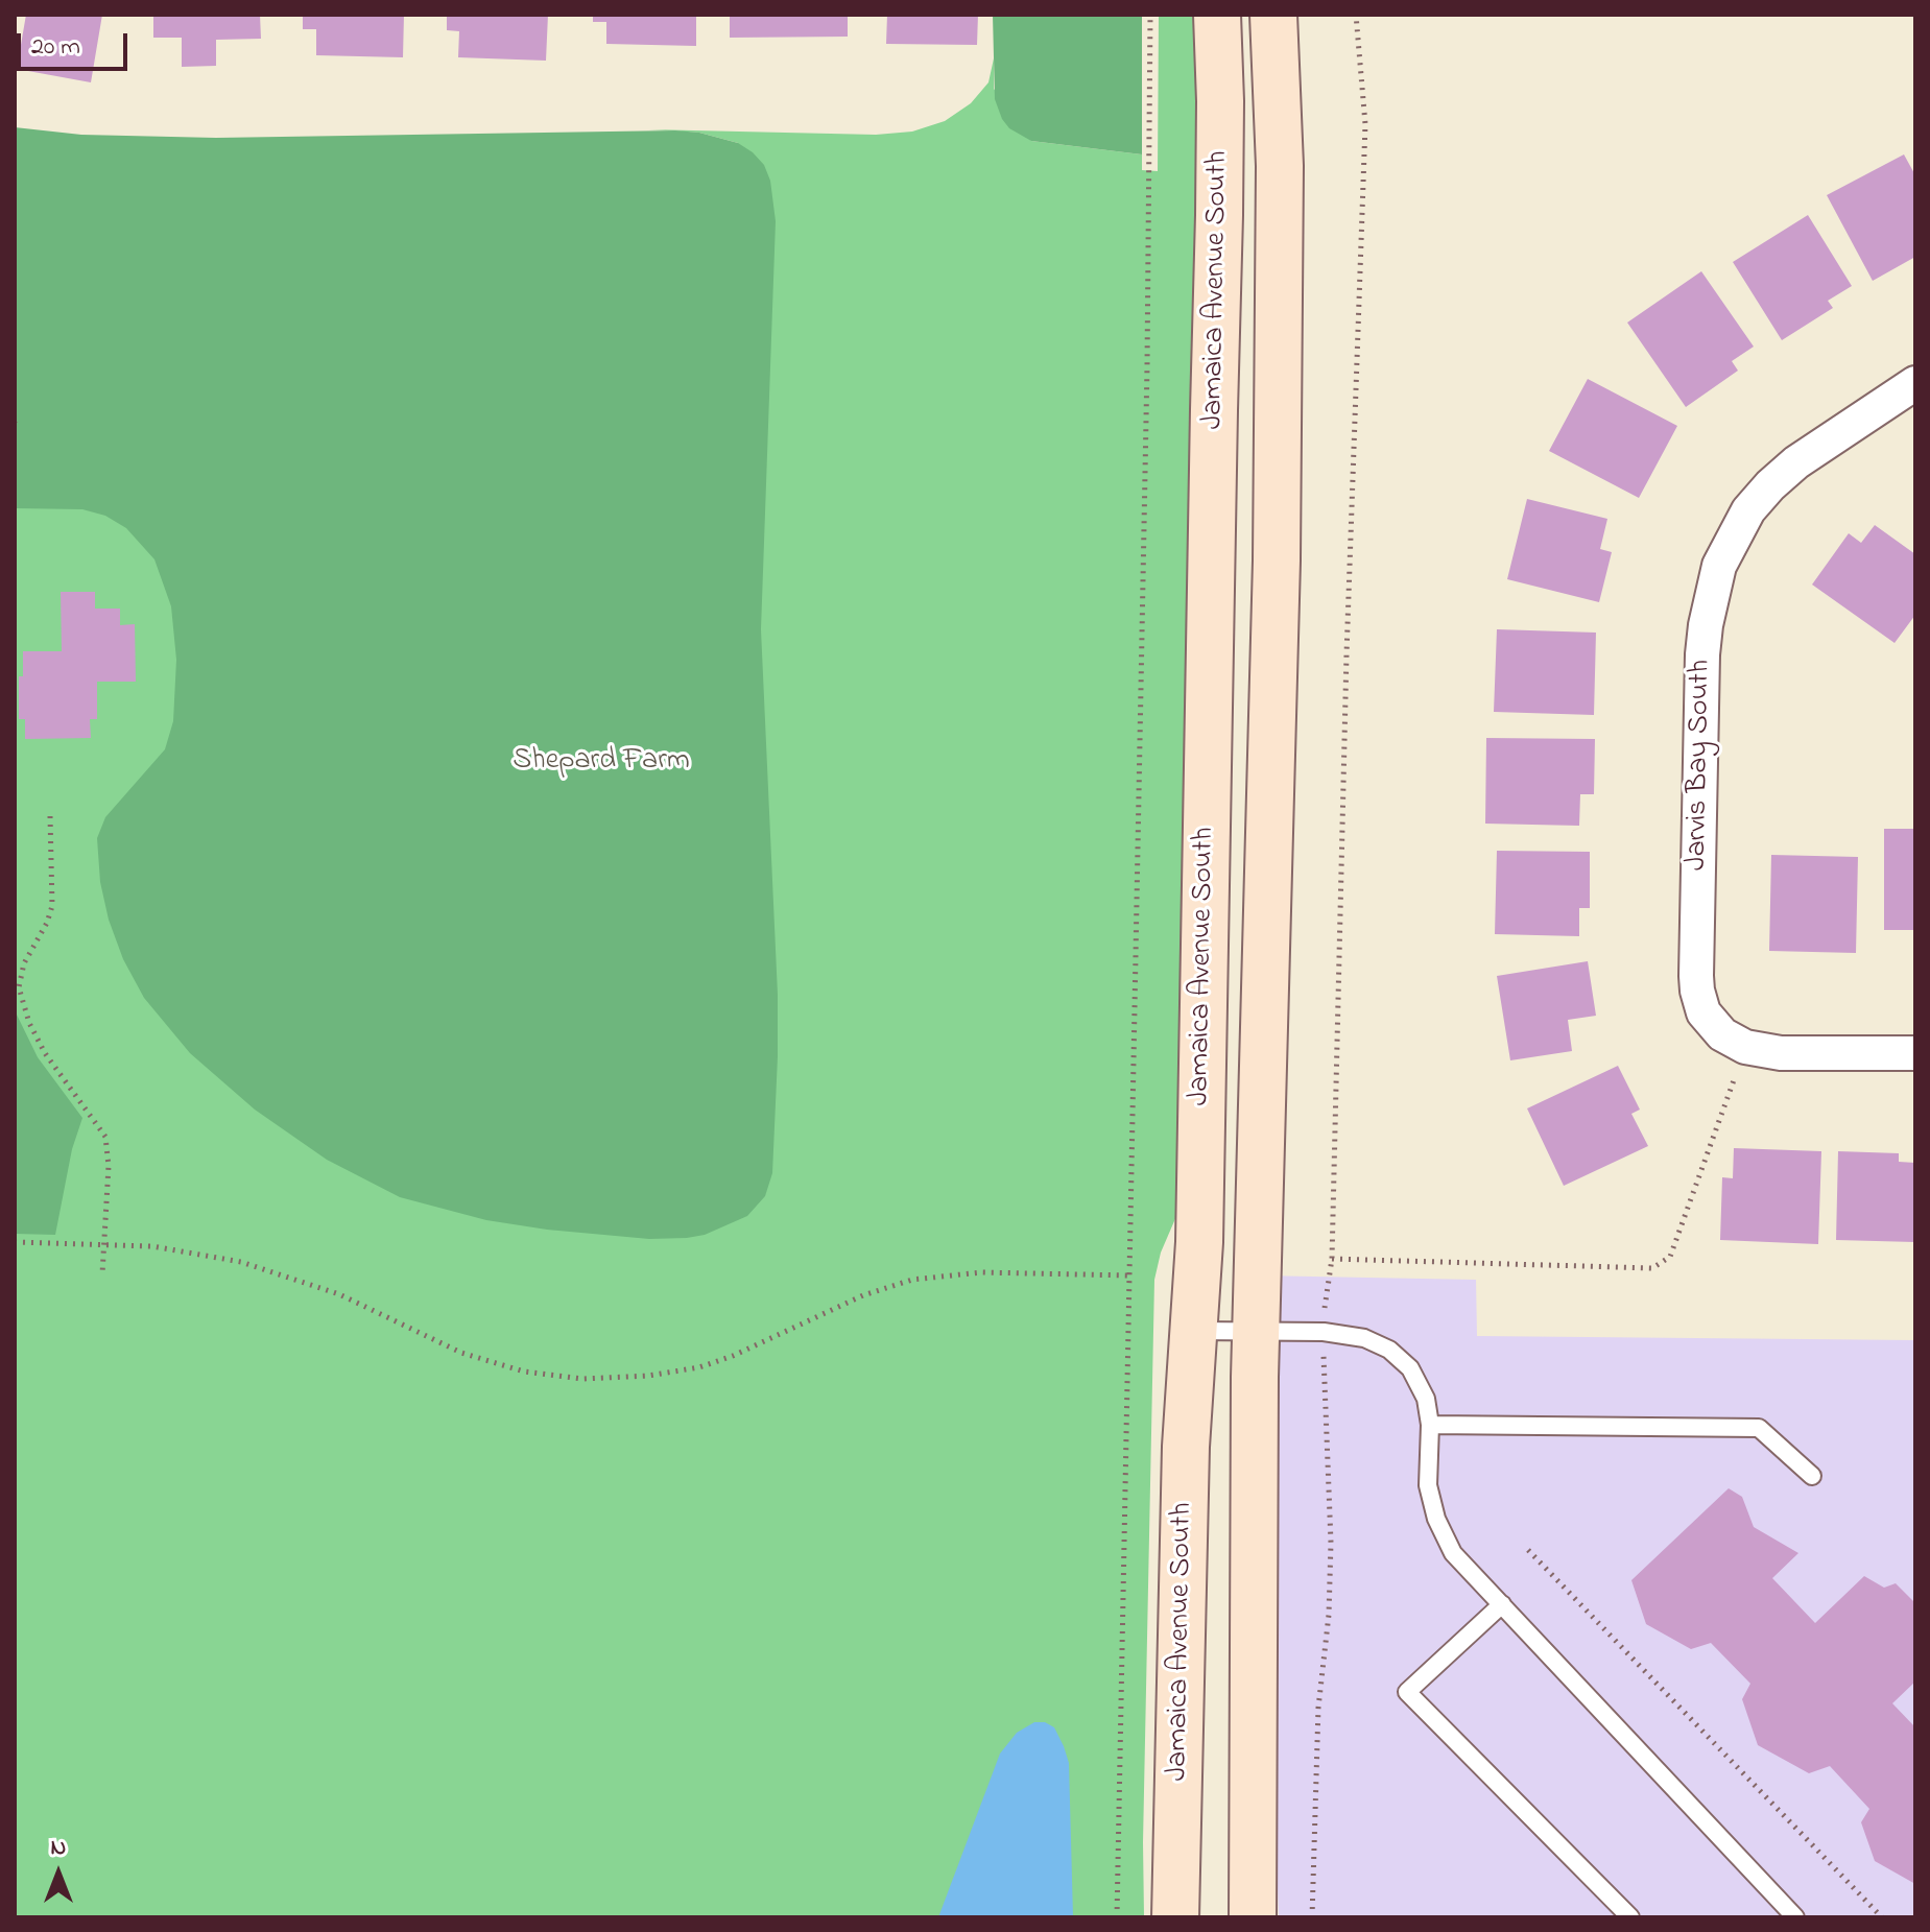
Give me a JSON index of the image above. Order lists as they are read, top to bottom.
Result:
{
  "streets": {
    "street": ["Jamaica Avenue South", "Jarvis Bay South"]
  },
  "parks": ["Shepard Farm"],
  "scale_bar": "20 m",
  "north": "top"
}
